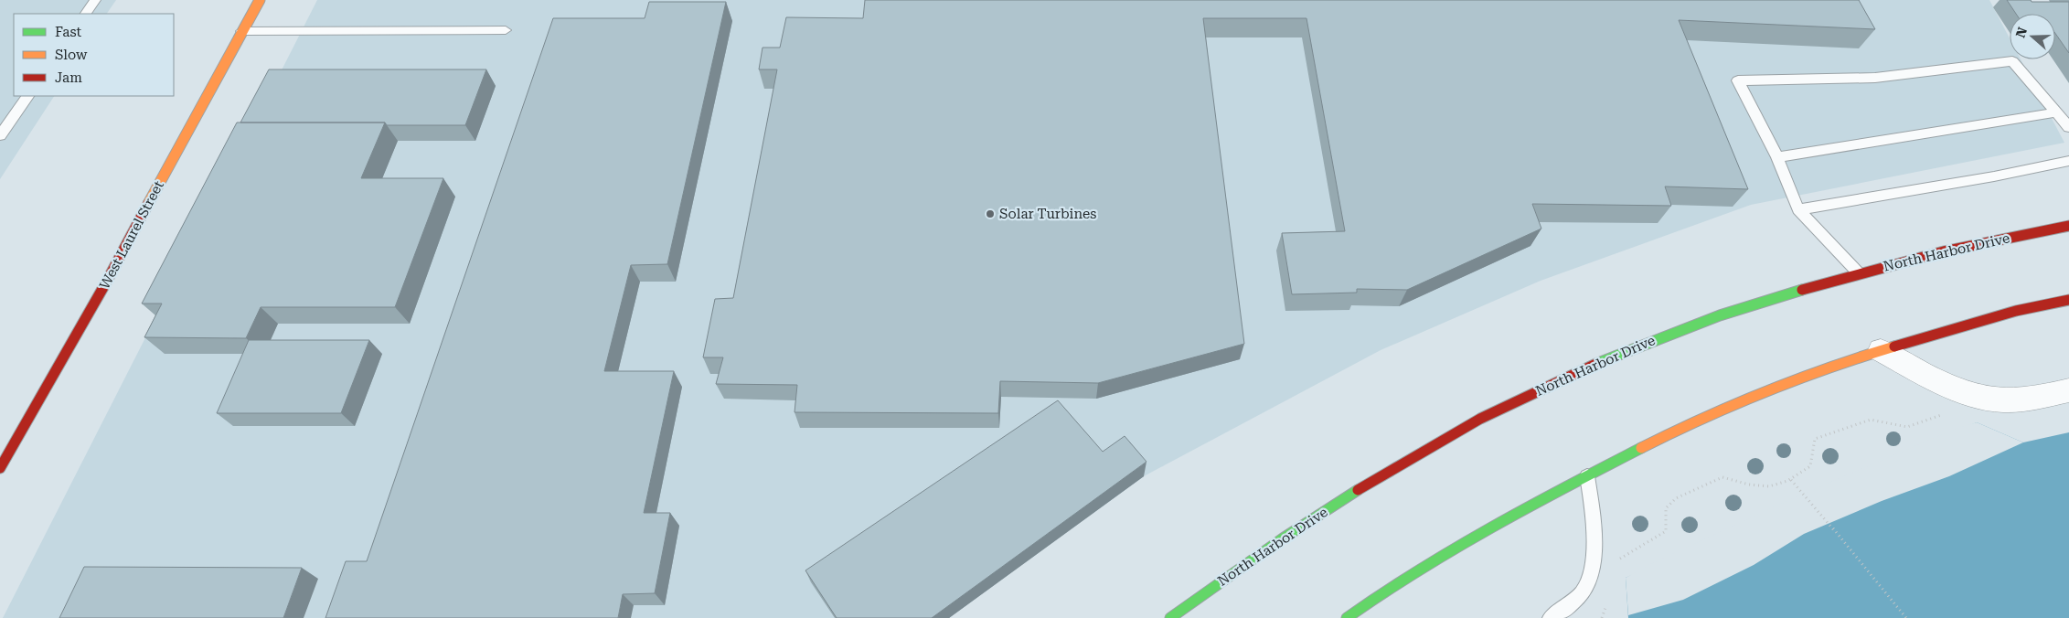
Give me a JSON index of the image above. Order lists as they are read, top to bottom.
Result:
{
  "streets": {
    "main road": ["West Laurel Street", "North Harbor Drive"]
  },
  "places": ["Solar Turbines"],
  "legend": ["Fast", "Slow", "Jam"],
  "north": "left"
}
